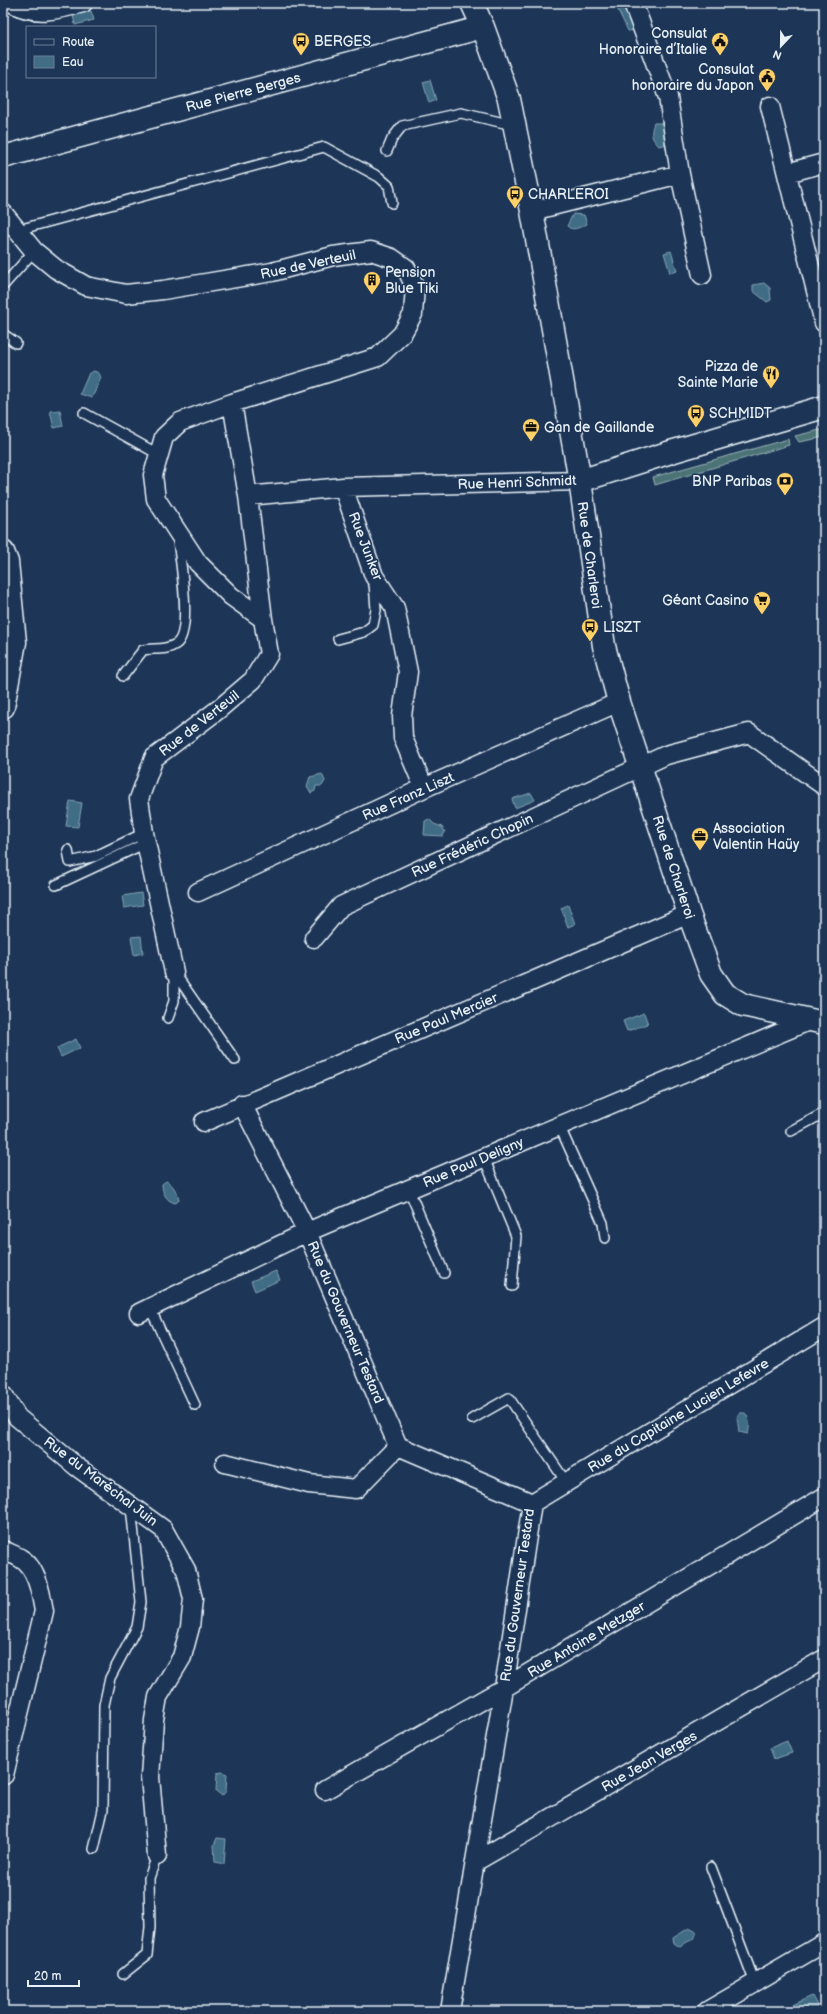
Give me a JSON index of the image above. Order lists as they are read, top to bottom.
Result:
{
  "streets": {
    "street": [
      "Rue Pierre Berges",
      "Rue de Verteuil",
      "Rue Henri Schmidt",
      "Rue Junker",
      "Rue de Charleroi",
      "Rue Franz Liszt",
      "Rue Frédéric Chopin",
      "Rue Paul Mercier",
      "Rue Paul Deligny",
      "Rue du Gouverneur Testard",
      "Rue du Capitaine Lucien Lefevre",
      "Rue du Maréchal Juin",
      "Rue Antoine Metzger",
      "Rue Jean Verges"
    ]
  },
  "crossings": [
    ["Rue Pierre Berges", "Rue de Charleroi"],
    ["Rue de Verteuil", "Rue Henri Schmidt"],
    ["Rue Henri Schmidt", "Rue Junker"],
    ["Rue Henri Schmidt", "Rue de Charleroi"],
    ["Rue Junker", "Rue Franz Liszt"],
    ["Rue de Charleroi", "Rue Franz Liszt"],
    ["Rue de Charleroi", "Rue Frédéric Chopin"],
    ["Rue de Charleroi", "Rue Paul Mercier"],
    ["Rue de Charleroi", "Rue Paul Deligny"],
    ["Rue Paul Mercier", "Rue du Gouverneur Testard"],
    ["Rue Paul Deligny", "Rue du Gouverneur Testard"],
    ["Rue du Gouverneur Testard", "Rue du Capitaine Lucien Lefevre"],
    ["Rue du Gouverneur Testard", "Rue Antoine Metzger"],
    ["Rue du Gouverneur Testard", "Rue Jean Verges"]
  ],
  "places": {
    "bus stop": [
      "BERGES",
      "CHARLEROI",
      "SCHMIDT",
      "LISZT"
    ],
    "public building": ["Consulat Honoraire d’Italie", "Consulat honoraire du Japon"],
    "building": ["Pension Blue Tiki"],
    "restaurant": ["Pizza de Sainte Marie"],
    "office": ["Gan de Gaillande", "Association Valentin Haüy"],
    "bank": ["BNP Paribas"],
    "supermarket": ["Géant Casino"]
  },
  "legend": ["Route", "Eau"],
  "scale_bar": "20 m",
  "north": "bottom"
}
